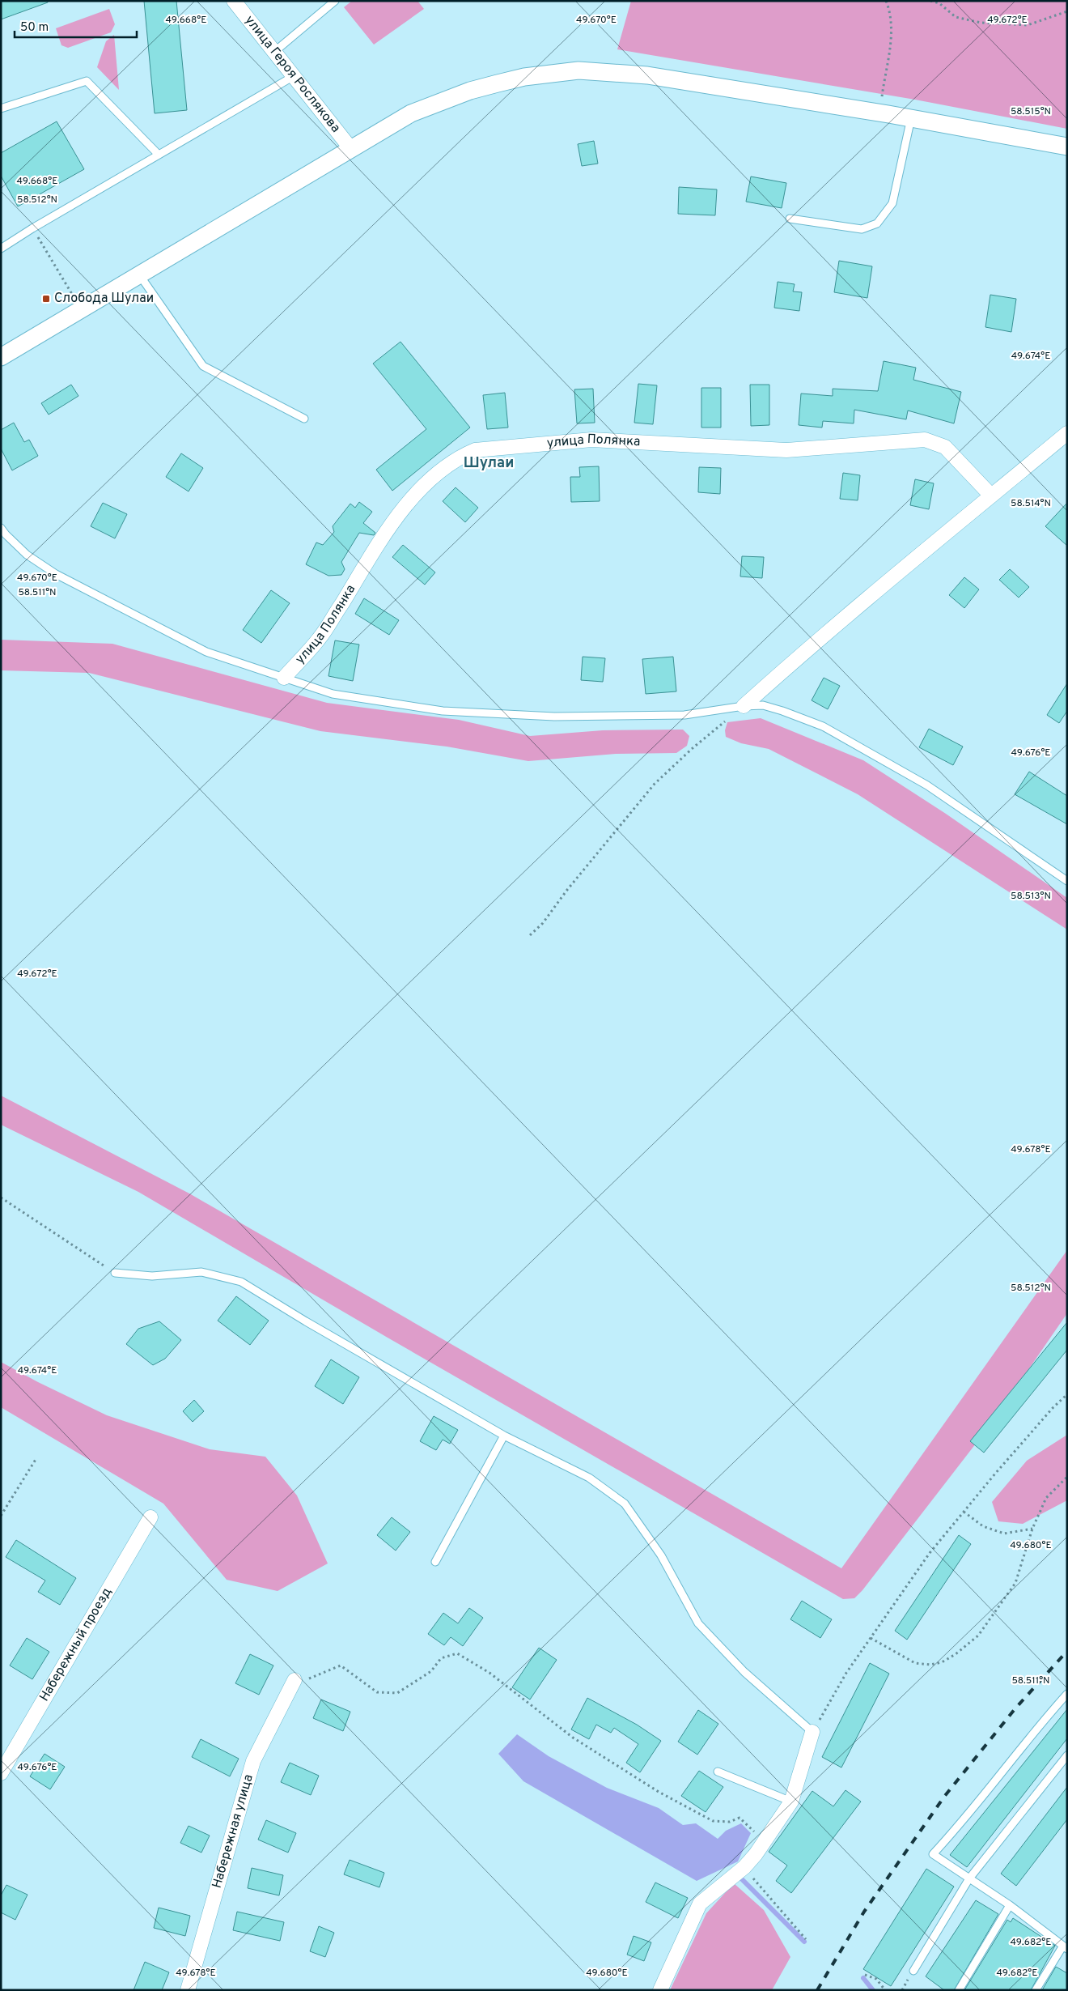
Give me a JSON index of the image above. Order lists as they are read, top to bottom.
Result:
{
  "streets": {
    "street": [
      "улица Героя Рослякова",
      "улица Полянка",
      "Набережный проезд",
      "Набережная улица"
    ]
  },
  "districts": ["Шулаи"],
  "places": {
    "transit": ["Слобода Шулаи"]
  },
  "scale_bar": "50 m",
  "coordinates": [
    "49.668°E",
    "49.670°E",
    "49.672°E",
    "58.515°N",
    "58.512°N",
    "49.674°E",
    "58.514°N",
    "58.511°N",
    "49.676°E",
    "58.513°N",
    "49.678°E",
    "49.680°E",
    "49.682°E"
  ]
}
